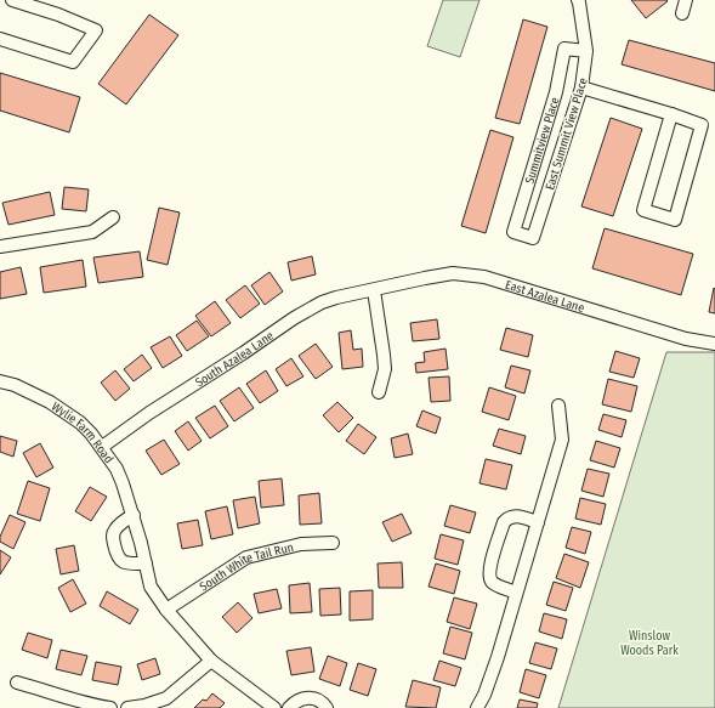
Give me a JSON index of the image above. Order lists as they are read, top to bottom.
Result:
{
  "streets": {
    "street": [
      "East Summit View Place",
      "Summitview Place",
      "East Azalea Lane",
      "South Azalea Lane",
      "Wylie Farm Road",
      "South White Tail Run"
    ]
  },
  "crossings": [
    ["East Summit View Place", "Summitview Place"],
    ["East Azalea Lane", "South Azalea Lane"],
    ["South Azalea Lane", "Wylie Farm Road"],
    ["Wylie Farm Road", "South White Tail Run"]
  ],
  "parks": ["Winslow Woods Park"]
}
